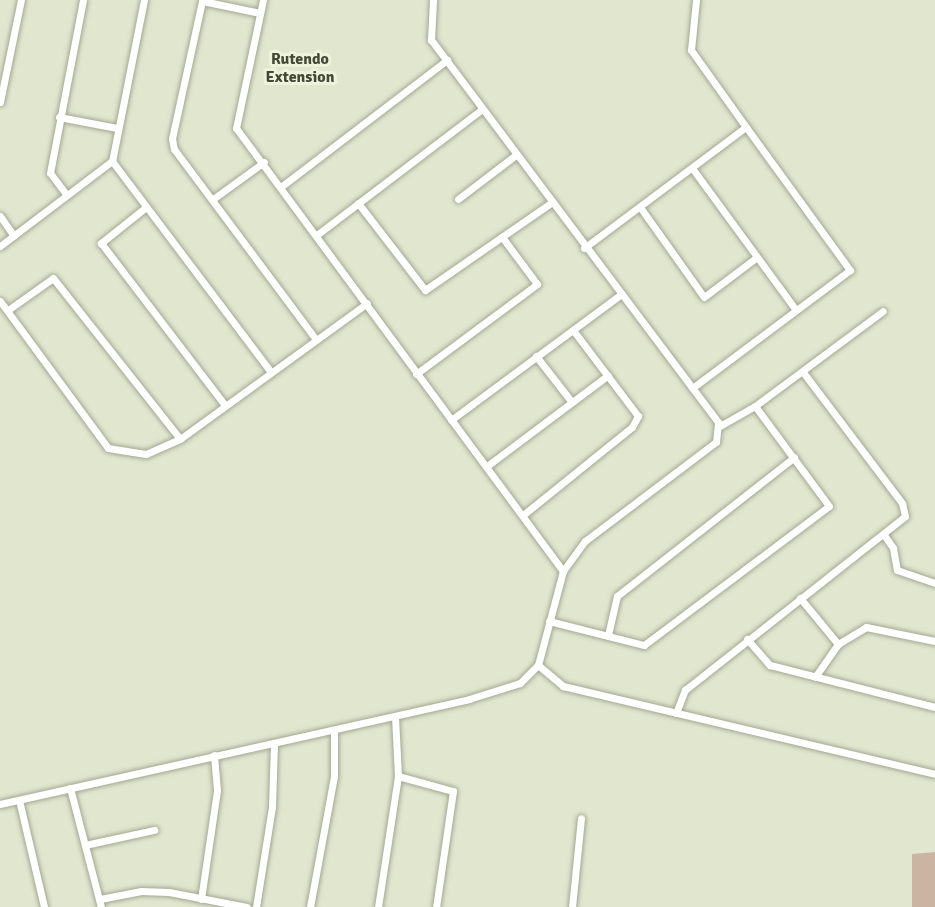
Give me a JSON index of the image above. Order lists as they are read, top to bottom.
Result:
{
  "districts": ["Rutendo Extension"]
}
